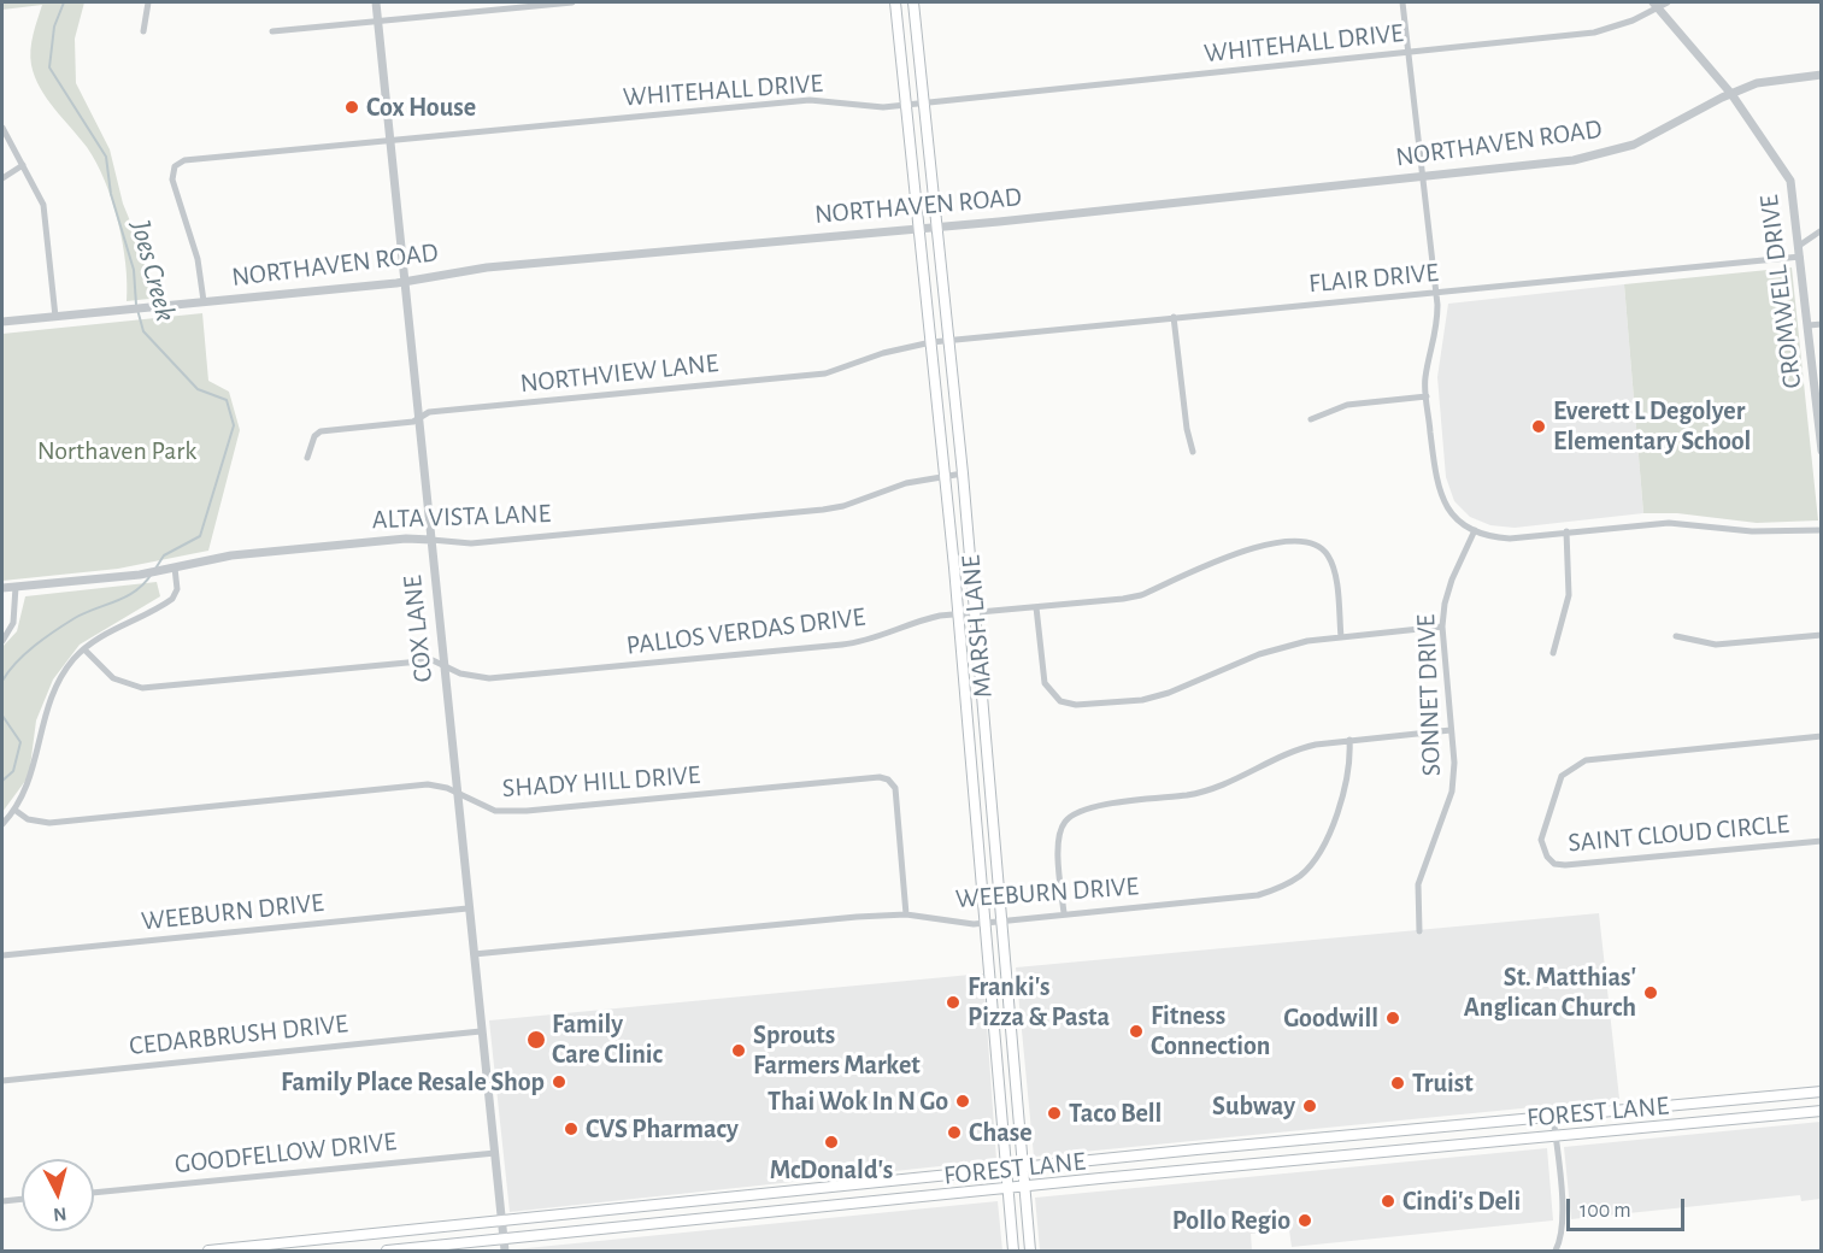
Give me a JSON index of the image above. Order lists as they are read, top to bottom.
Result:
{
  "streets": {
    "main road": ["MARSH LANE", "FOREST LANE"],
    "street": [
      "WHITEHALL DRIVE",
      "NORTHAVEN ROAD",
      "FLAIR DRIVE",
      "CROMWELL DRIVE",
      "NORTHVIEW LANE",
      "ALTA VISTA LANE",
      "COX LANE",
      "PALLOS VERDAS DRIVE",
      "SONNET DRIVE",
      "SHADY HILL DRIVE",
      "SAINT CLOUD CIRCLE",
      "WEEBURN DRIVE",
      "CEDARBRUSH DRIVE",
      "GOODFELLOW DRIVE"
    ]
  },
  "crossings": [
    ["WHITEHALL DRIVE", "NORTHAVEN ROAD"],
    ["WHITEHALL DRIVE", "CROMWELL DRIVE"],
    ["WHITEHALL DRIVE", "MARSH LANE"],
    ["WHITEHALL DRIVE", "COX LANE"],
    ["NORTHAVEN ROAD", "CROMWELL DRIVE"],
    ["NORTHAVEN ROAD", "MARSH LANE"],
    ["NORTHAVEN ROAD", "COX LANE"],
    ["FLAIR DRIVE", "CROMWELL DRIVE"],
    ["FLAIR DRIVE", "NORTHVIEW LANE"],
    ["FLAIR DRIVE", "MARSH LANE"],
    ["NORTHVIEW LANE", "MARSH LANE"],
    ["NORTHVIEW LANE", "COX LANE"],
    ["ALTA VISTA LANE", "MARSH LANE"],
    ["ALTA VISTA LANE", "COX LANE"],
    ["MARSH LANE", "PALLOS VERDAS DRIVE"],
    ["MARSH LANE", "WEEBURN DRIVE"],
    ["MARSH LANE", "FOREST LANE"],
    ["COX LANE", "PALLOS VERDAS DRIVE"],
    ["COX LANE", "SHADY HILL DRIVE"],
    ["COX LANE", "WEEBURN DRIVE"],
    ["COX LANE", "CEDARBRUSH DRIVE"],
    ["COX LANE", "FOREST LANE"],
    ["COX LANE", "GOODFELLOW DRIVE"],
    ["SHADY HILL DRIVE", "WEEBURN DRIVE"]
  ],
  "water": ["Joes Creek"],
  "parks": ["Northaven Park"],
  "places": [
    "Cox House",
    "Everett L Degolyer Elementary School",
    "St. Matthias' Anglican Church",
    "Franki's Pizza & Pasta",
    "Goodwill",
    "Fitness Connection",
    "Family Care Clinic",
    "Sprouts Farmers Market",
    "Family Place Resale Shop",
    "Truist",
    "Thai Wok In N Go",
    "Subway",
    "Taco Bell",
    "CVS Pharmacy",
    "Chase",
    "McDonald's",
    "Cindi's Deli",
    "Pollo Regio"
  ],
  "scale_bar": "100 m",
  "north": "bottom"
}
